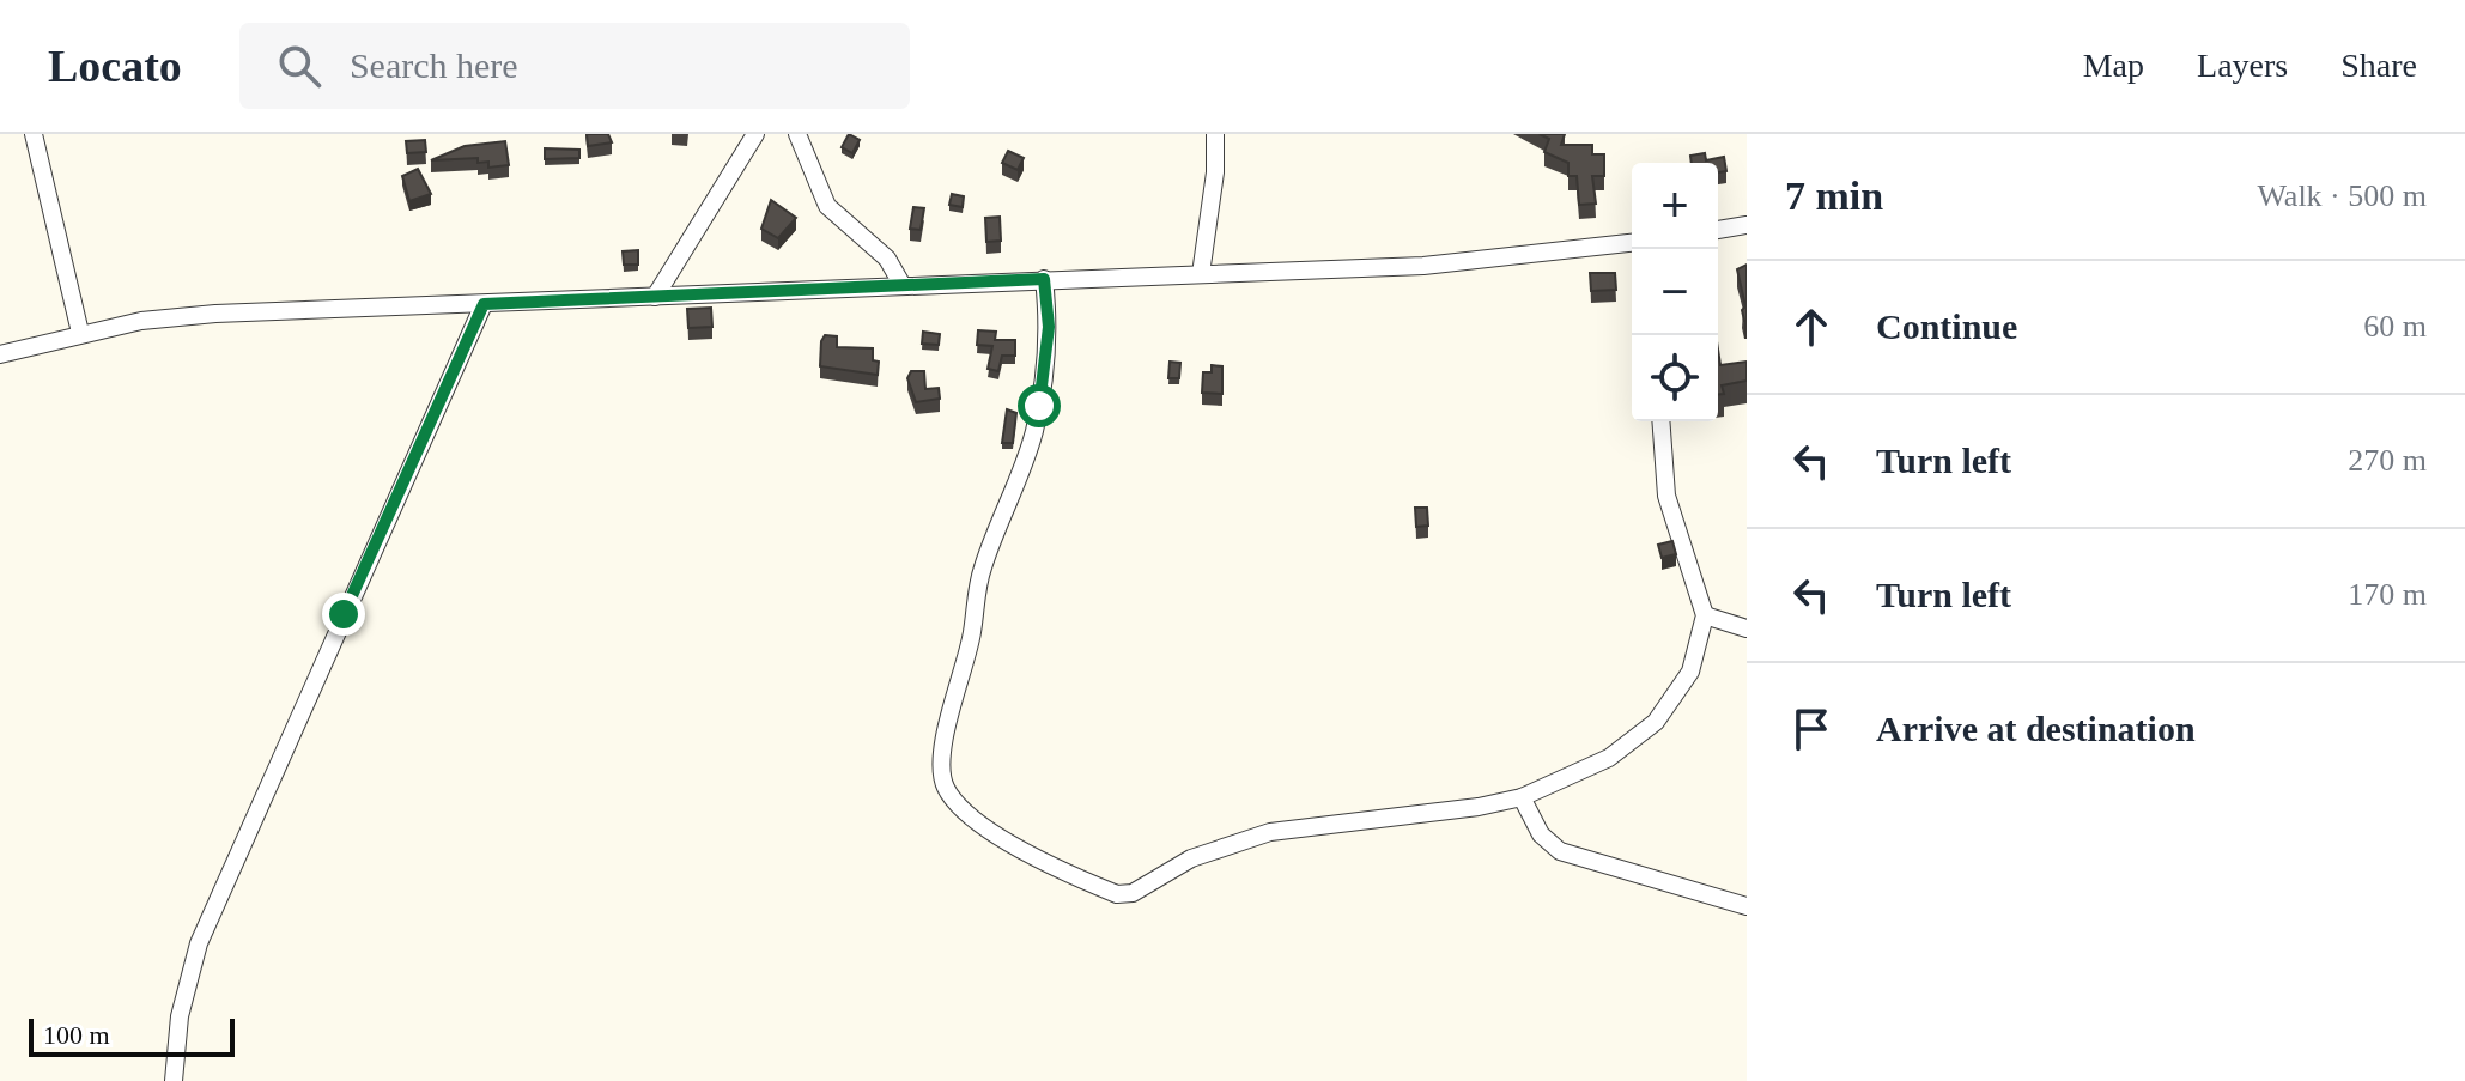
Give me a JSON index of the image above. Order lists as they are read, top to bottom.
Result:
{
  "scale_bar": "100 m",
  "page": {
    "header": "Locato",
    "search": "Search here",
    "nav": ["Map", "Layers", "Share"],
    "heading": ["7 min", "Walk · 500 m"],
    "map_buttons": ["+", "−"],
    "list": [
      ["Continue", "60 m"],
      ["Turn left", "270 m"],
      ["Turn left", "170 m"],
      "Arrive at destination"
    ],
    "scale": "100 m"
  }
}
